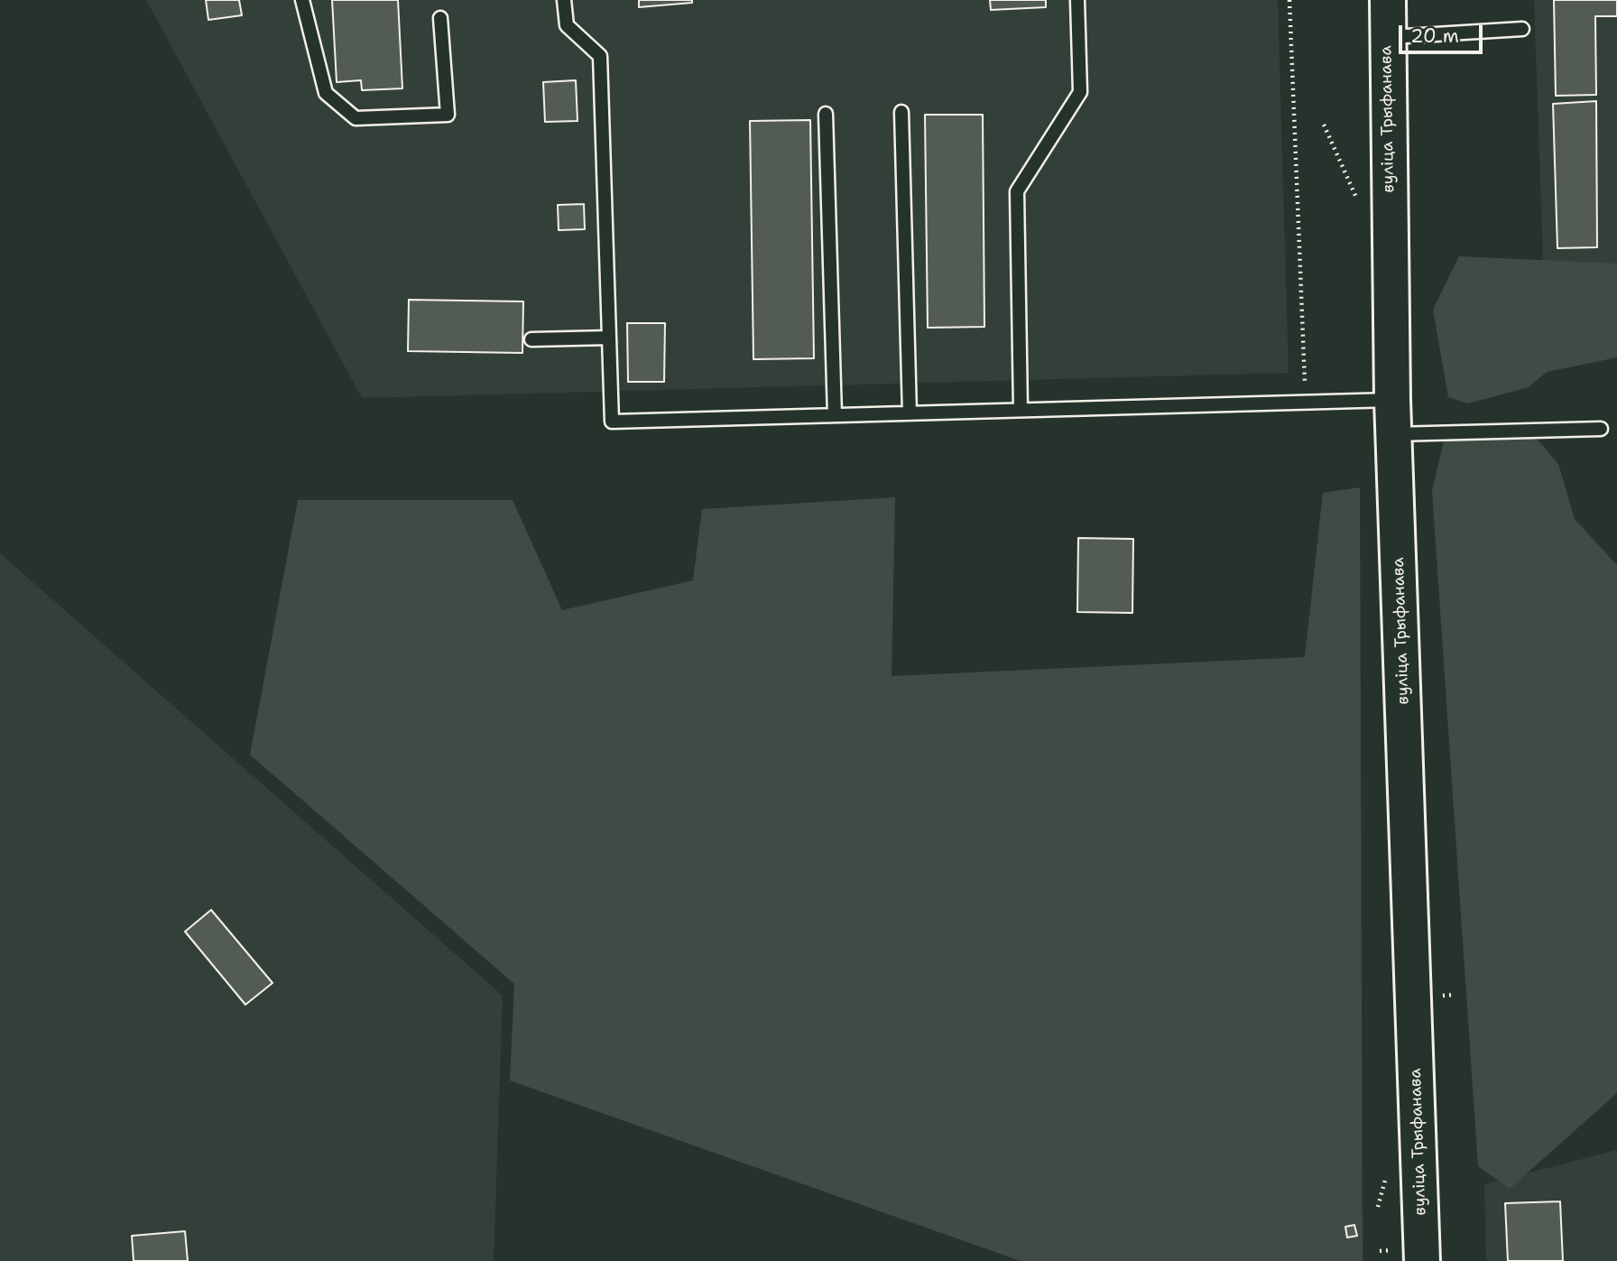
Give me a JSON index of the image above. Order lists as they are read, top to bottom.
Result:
{
  "streets": {
    "street": ["вуліца Трыфанава"]
  },
  "scale_bar": "20 m"
}
